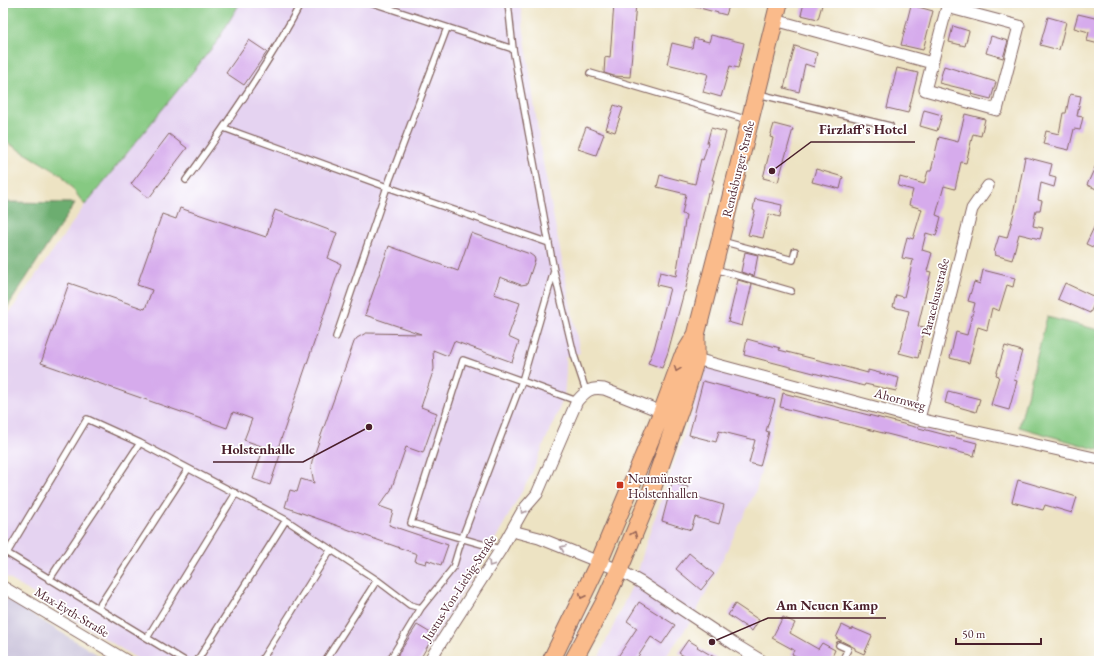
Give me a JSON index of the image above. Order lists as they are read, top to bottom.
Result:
{
  "streets": {
    "main road": ["Rendsburger Straße"],
    "street": [
      "Paracelsusstraße",
      "Ahornweg",
      "Justus-Von-Liebig-Straße",
      "Max-Eyth-Straße"
    ]
  },
  "crossings": [
    ["Rendsburger Straße", "Ahornweg"],
    ["Rendsburger Straße", "Justus-Von-Liebig-Straße"],
    ["Paracelsusstraße", "Ahornweg"]
  ],
  "one_way": ["Justus-Von-Liebig-Straße"],
  "places": {
    "other": ["Firzlaff's Hotel", "Holstenhalle", "Am Neuen Kamp"],
    "transit": ["Neumünster Holstenhallen"]
  },
  "scale_bar": "50 m"
}
